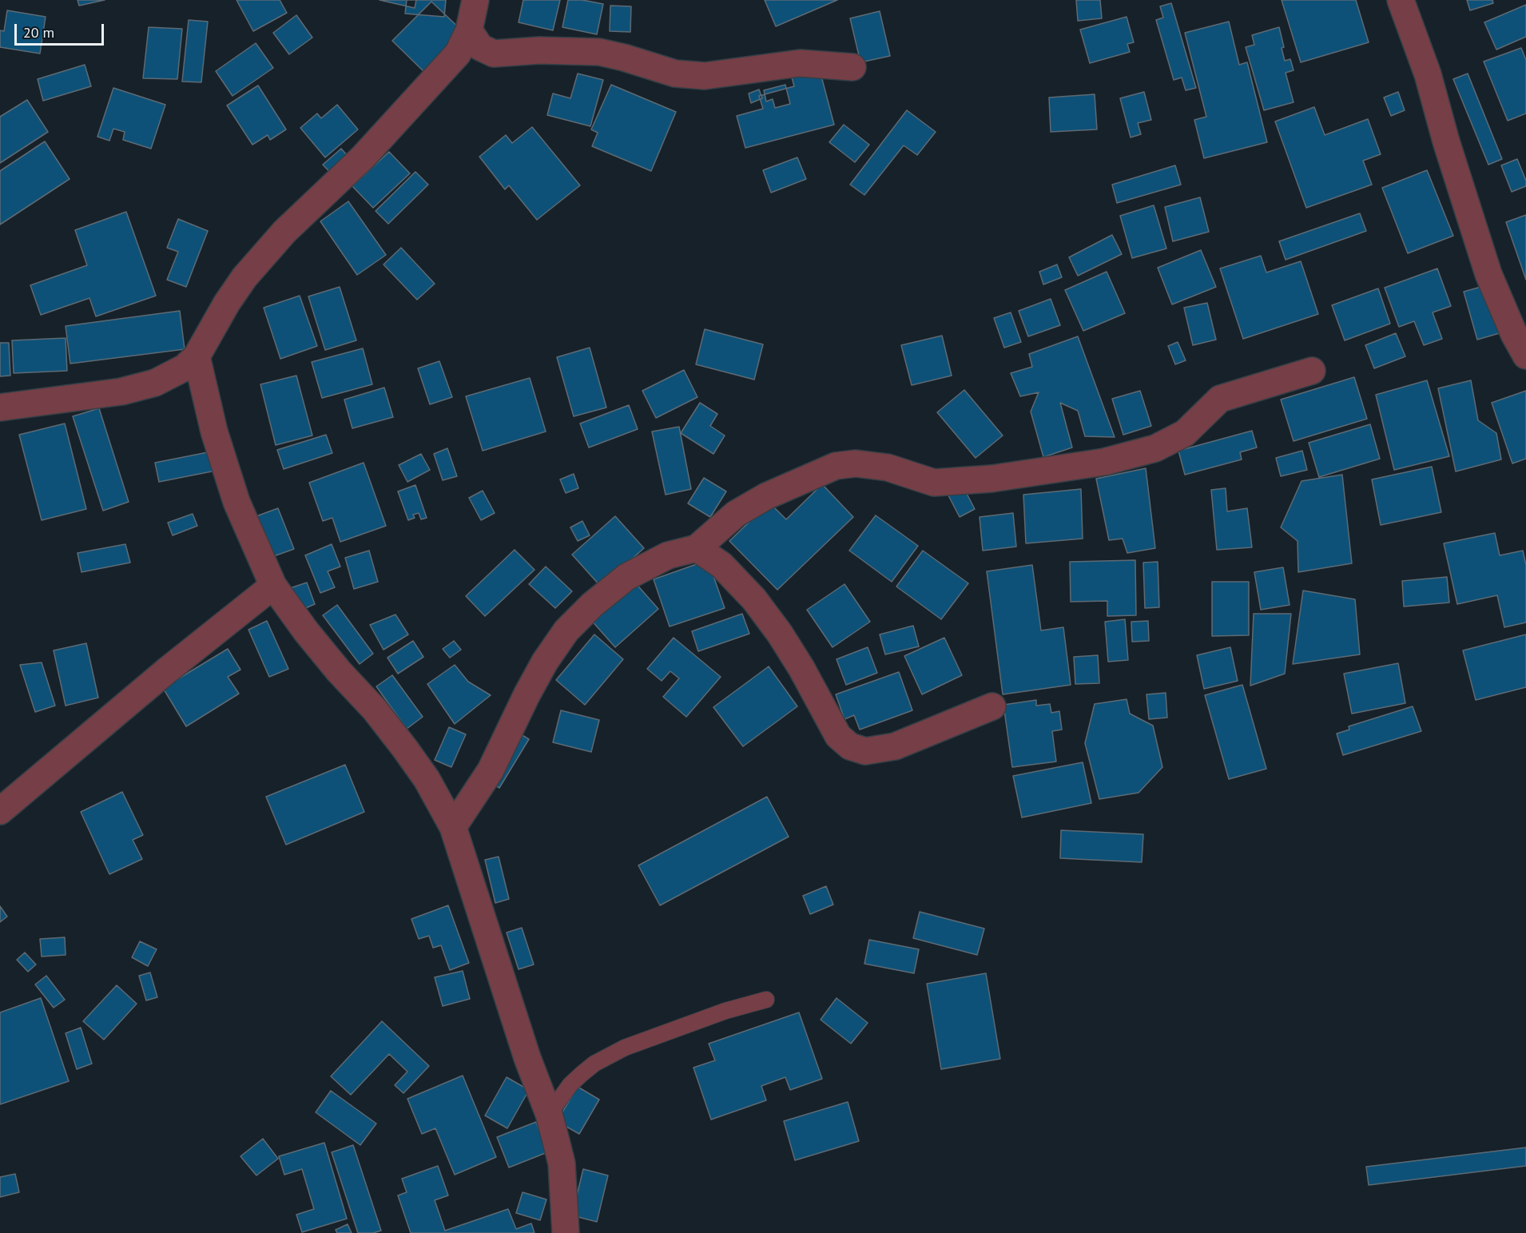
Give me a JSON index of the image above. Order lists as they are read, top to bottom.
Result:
{
  "scale_bar": "20 m"
}
